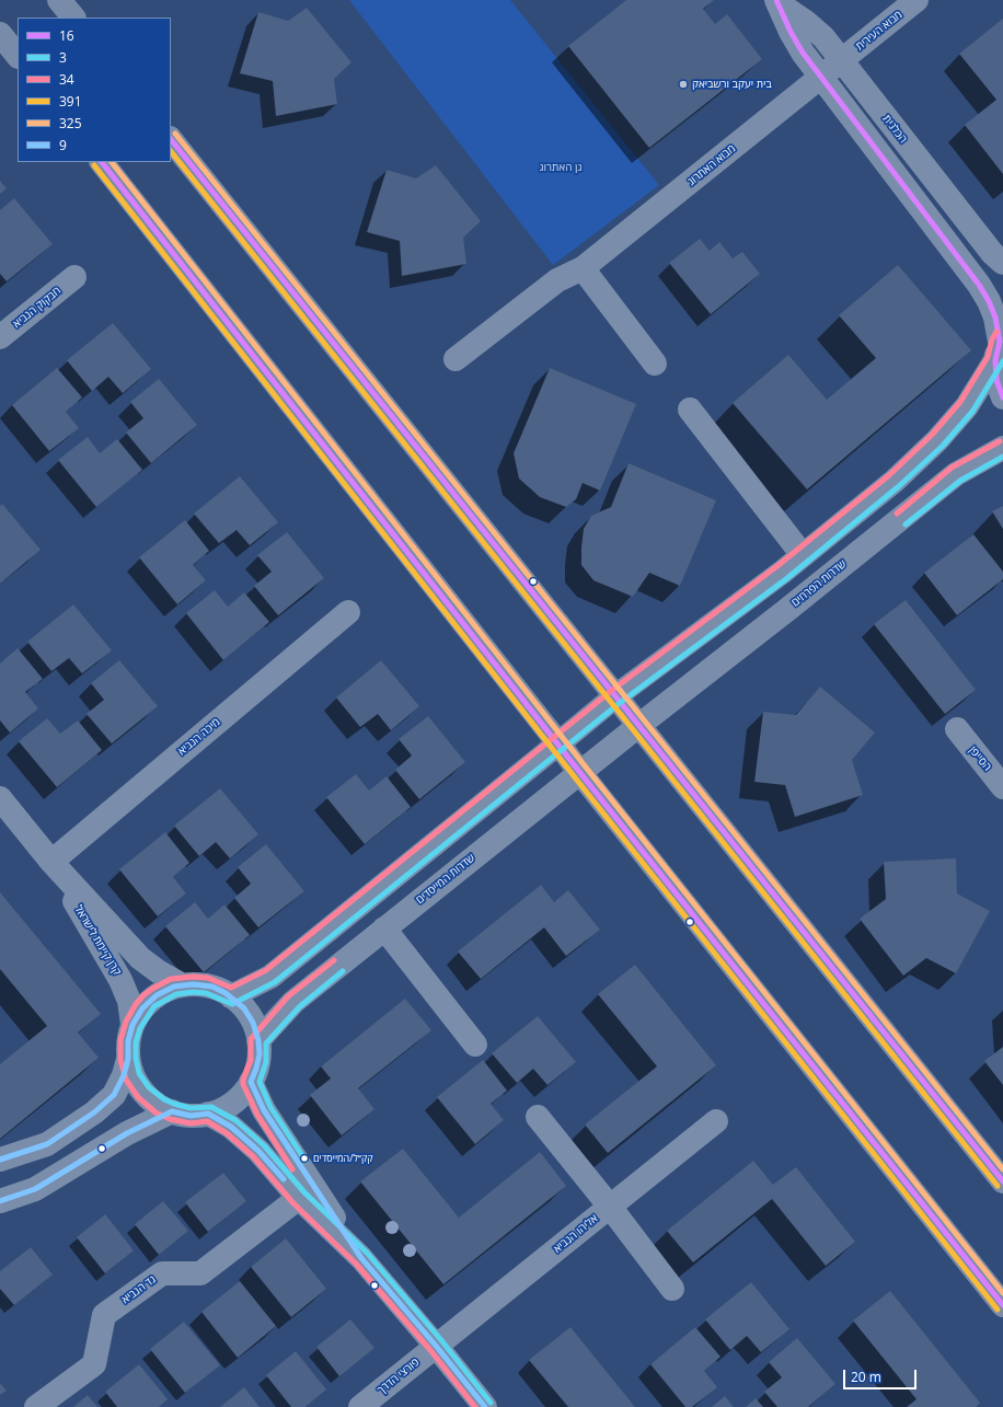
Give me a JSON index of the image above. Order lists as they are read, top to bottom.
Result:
{
  "streets": {
    "street": [
      "מבוא העירית",
      "הכלנית",
      "מבוא האתרוג",
      "חבקוק הנביא",
      "שדרות הפרחים",
      "מיכה הנביא",
      "הסייפן",
      "שדרות המייסדים",
      "קרן קיימת לישראל",
      "אליהו הנביא",
      "גד הנביא",
      "פורצי הדרך"
    ]
  },
  "crossings": [
    ["מבוא העירית", "הכלנית"],
    ["מבוא העירית", "מבוא האתרוג"],
    ["הכלנית", "מבוא האתרוג"],
    ["שדרות הפרחים", "שדרות המייסדים"],
    ["מיכה הנביא", "קרן קיימת לישראל"],
    ["שדרות המייסדים", "קרן קיימת לישראל"],
    ["אליהו הנביא", "פורצי הדרך"]
  ],
  "parks": ["גן האתרוג"],
  "places": ["בית יעקב ורשביאק", "קק״ל/המייסדים"],
  "lines": [
    "transit line 16",
    "transit line 325",
    "transit line 391",
    "transit line 34",
    "transit line 3",
    "transit line 9"
  ],
  "legend": [
    "16",
    "3",
    "34",
    "391",
    "325",
    "9"
  ],
  "scale_bar": "20 m"
}
